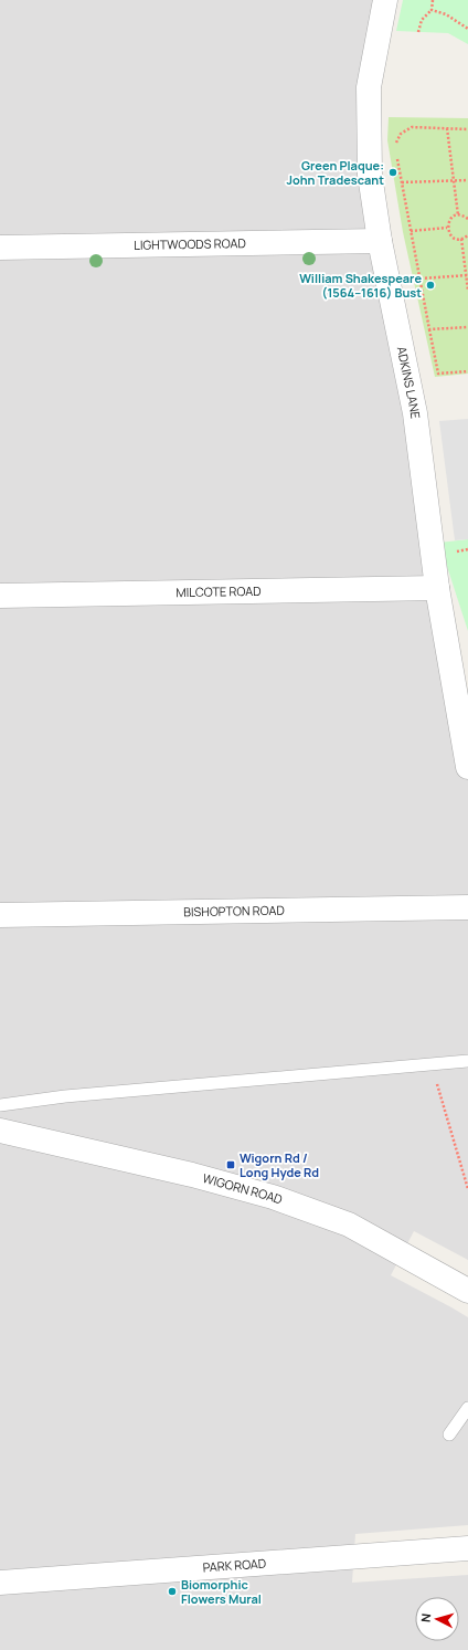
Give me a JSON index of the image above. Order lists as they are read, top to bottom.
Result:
{
  "streets": {
    "street": [
      "LIGHTWOODS ROAD",
      "ADKINS LANE",
      "MILCOTE ROAD",
      "BISHOPTON ROAD",
      "WIGORN ROAD",
      "PARK ROAD"
    ]
  },
  "crossings": [
    ["LIGHTWOODS ROAD", "ADKINS LANE"],
    ["ADKINS LANE", "MILCOTE ROAD"]
  ],
  "places": {
    "other": ["Green Plaque: John Tradescant", "William Shakespeare (1564–1616) Bust", "Biomorphic Flowers Mural"],
    "transit": ["Wigorn Rd / Long Hyde Rd"]
  },
  "north": "left"
}
